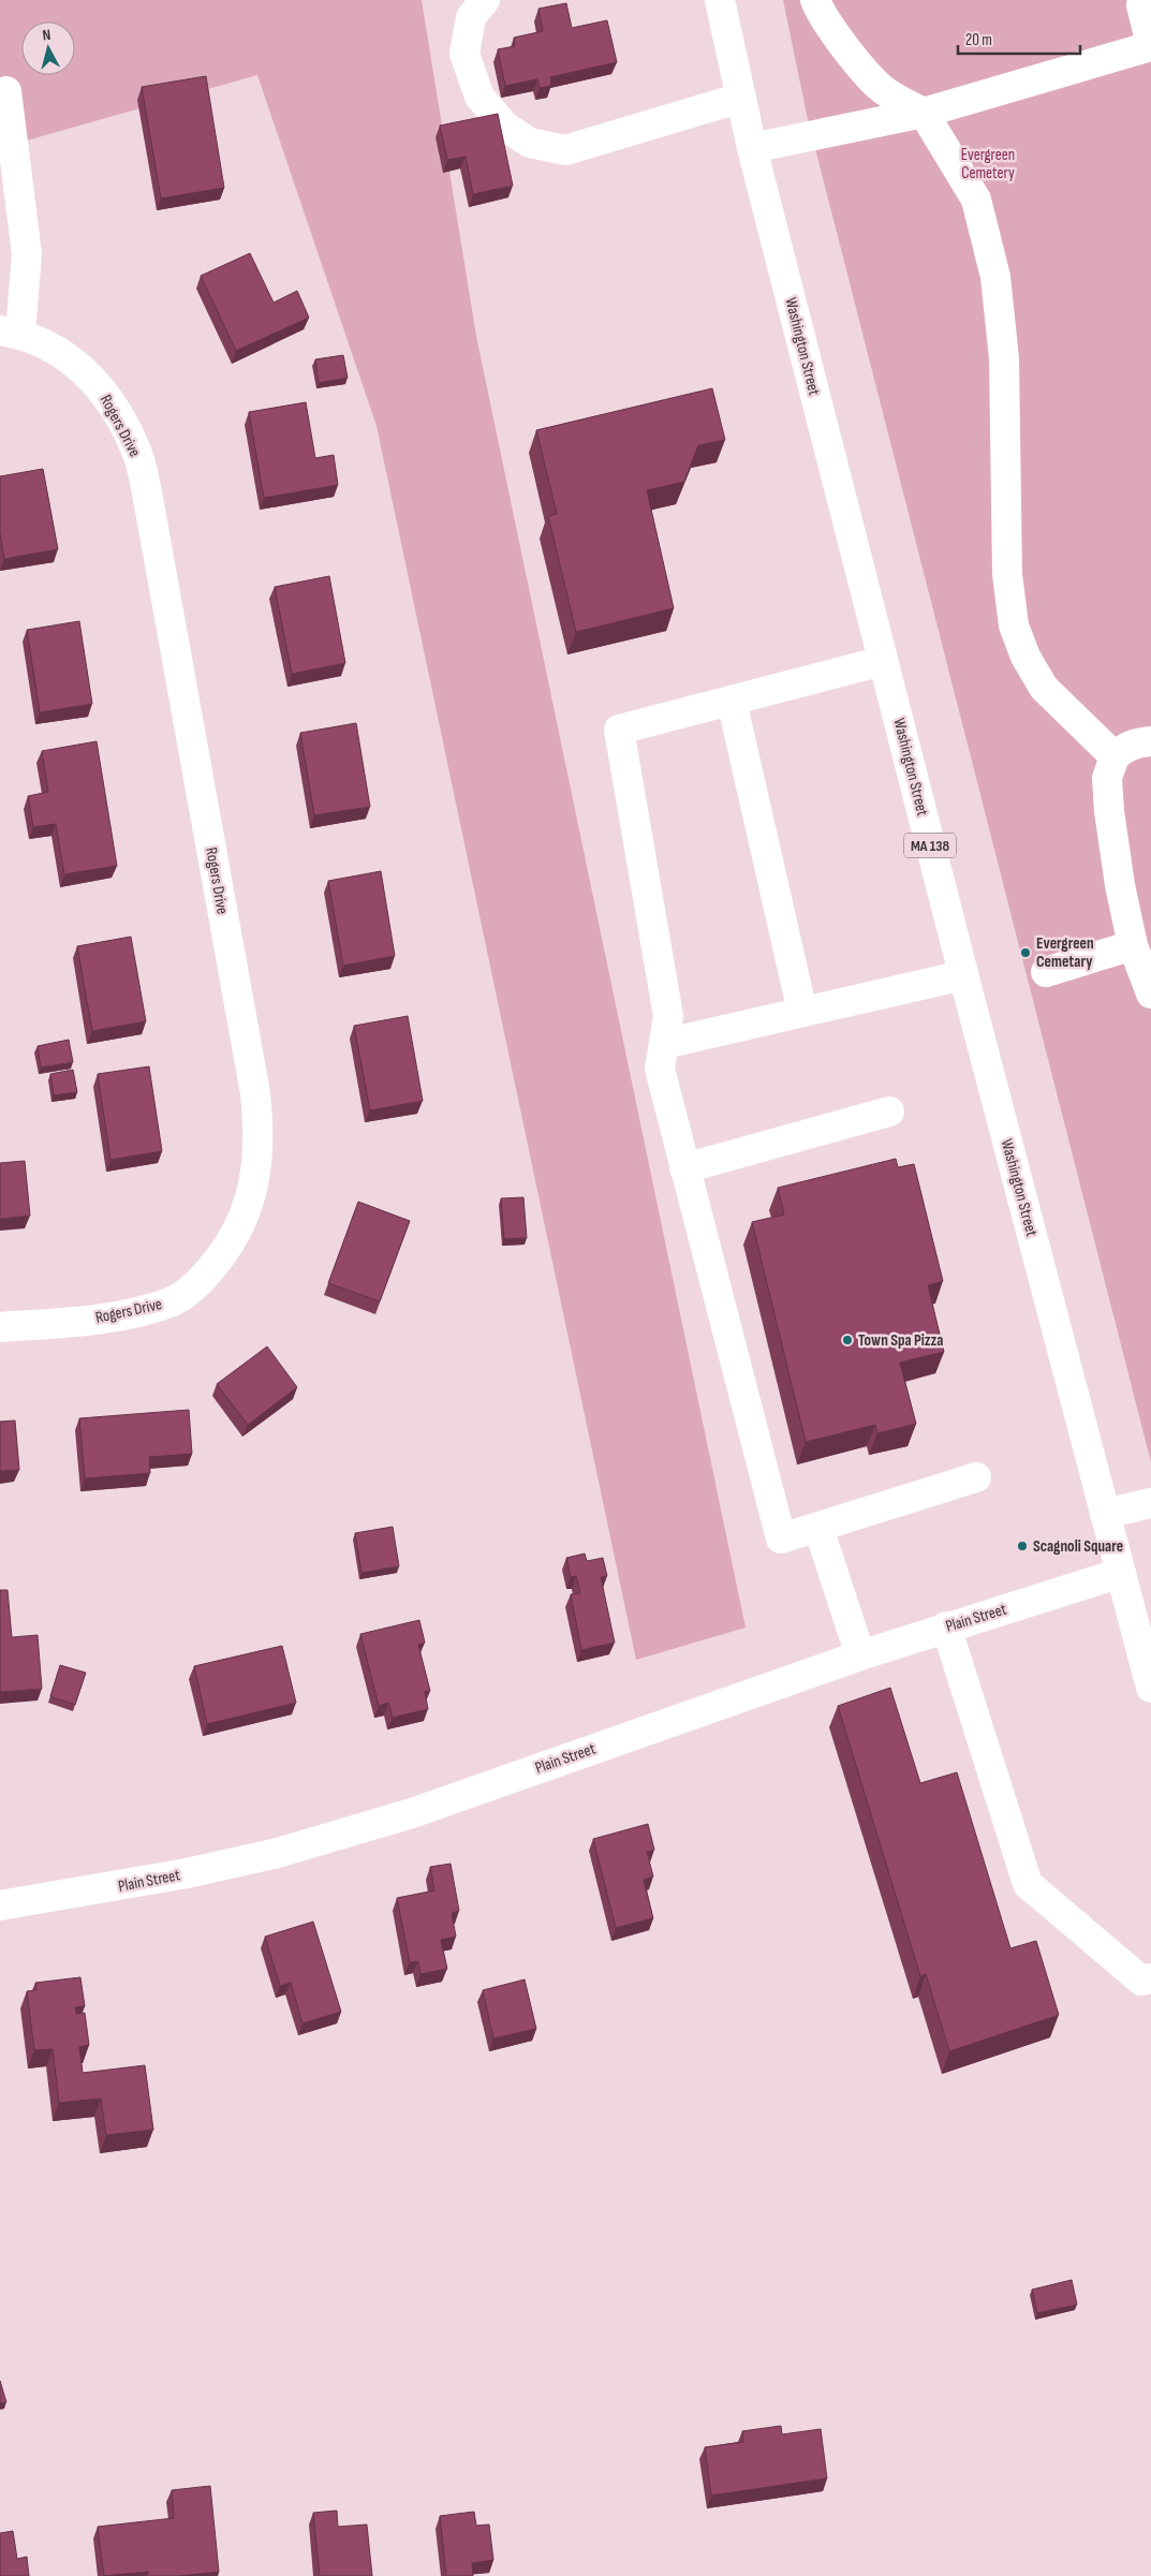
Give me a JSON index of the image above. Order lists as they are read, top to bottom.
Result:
{
  "streets": {
    "street": [
      "Washington Street",
      "Rogers Drive",
      "MA 138",
      "Plain Street"
    ]
  },
  "crossings": [
    ["Washington Street", "Plain Street"]
  ],
  "parks": ["Evergreen Cemetery"],
  "places": ["Evergreen Cemetary", "Town Spa Pizza", "Scagnoli Square"],
  "scale_bar": "20 m",
  "north": "top"
}
